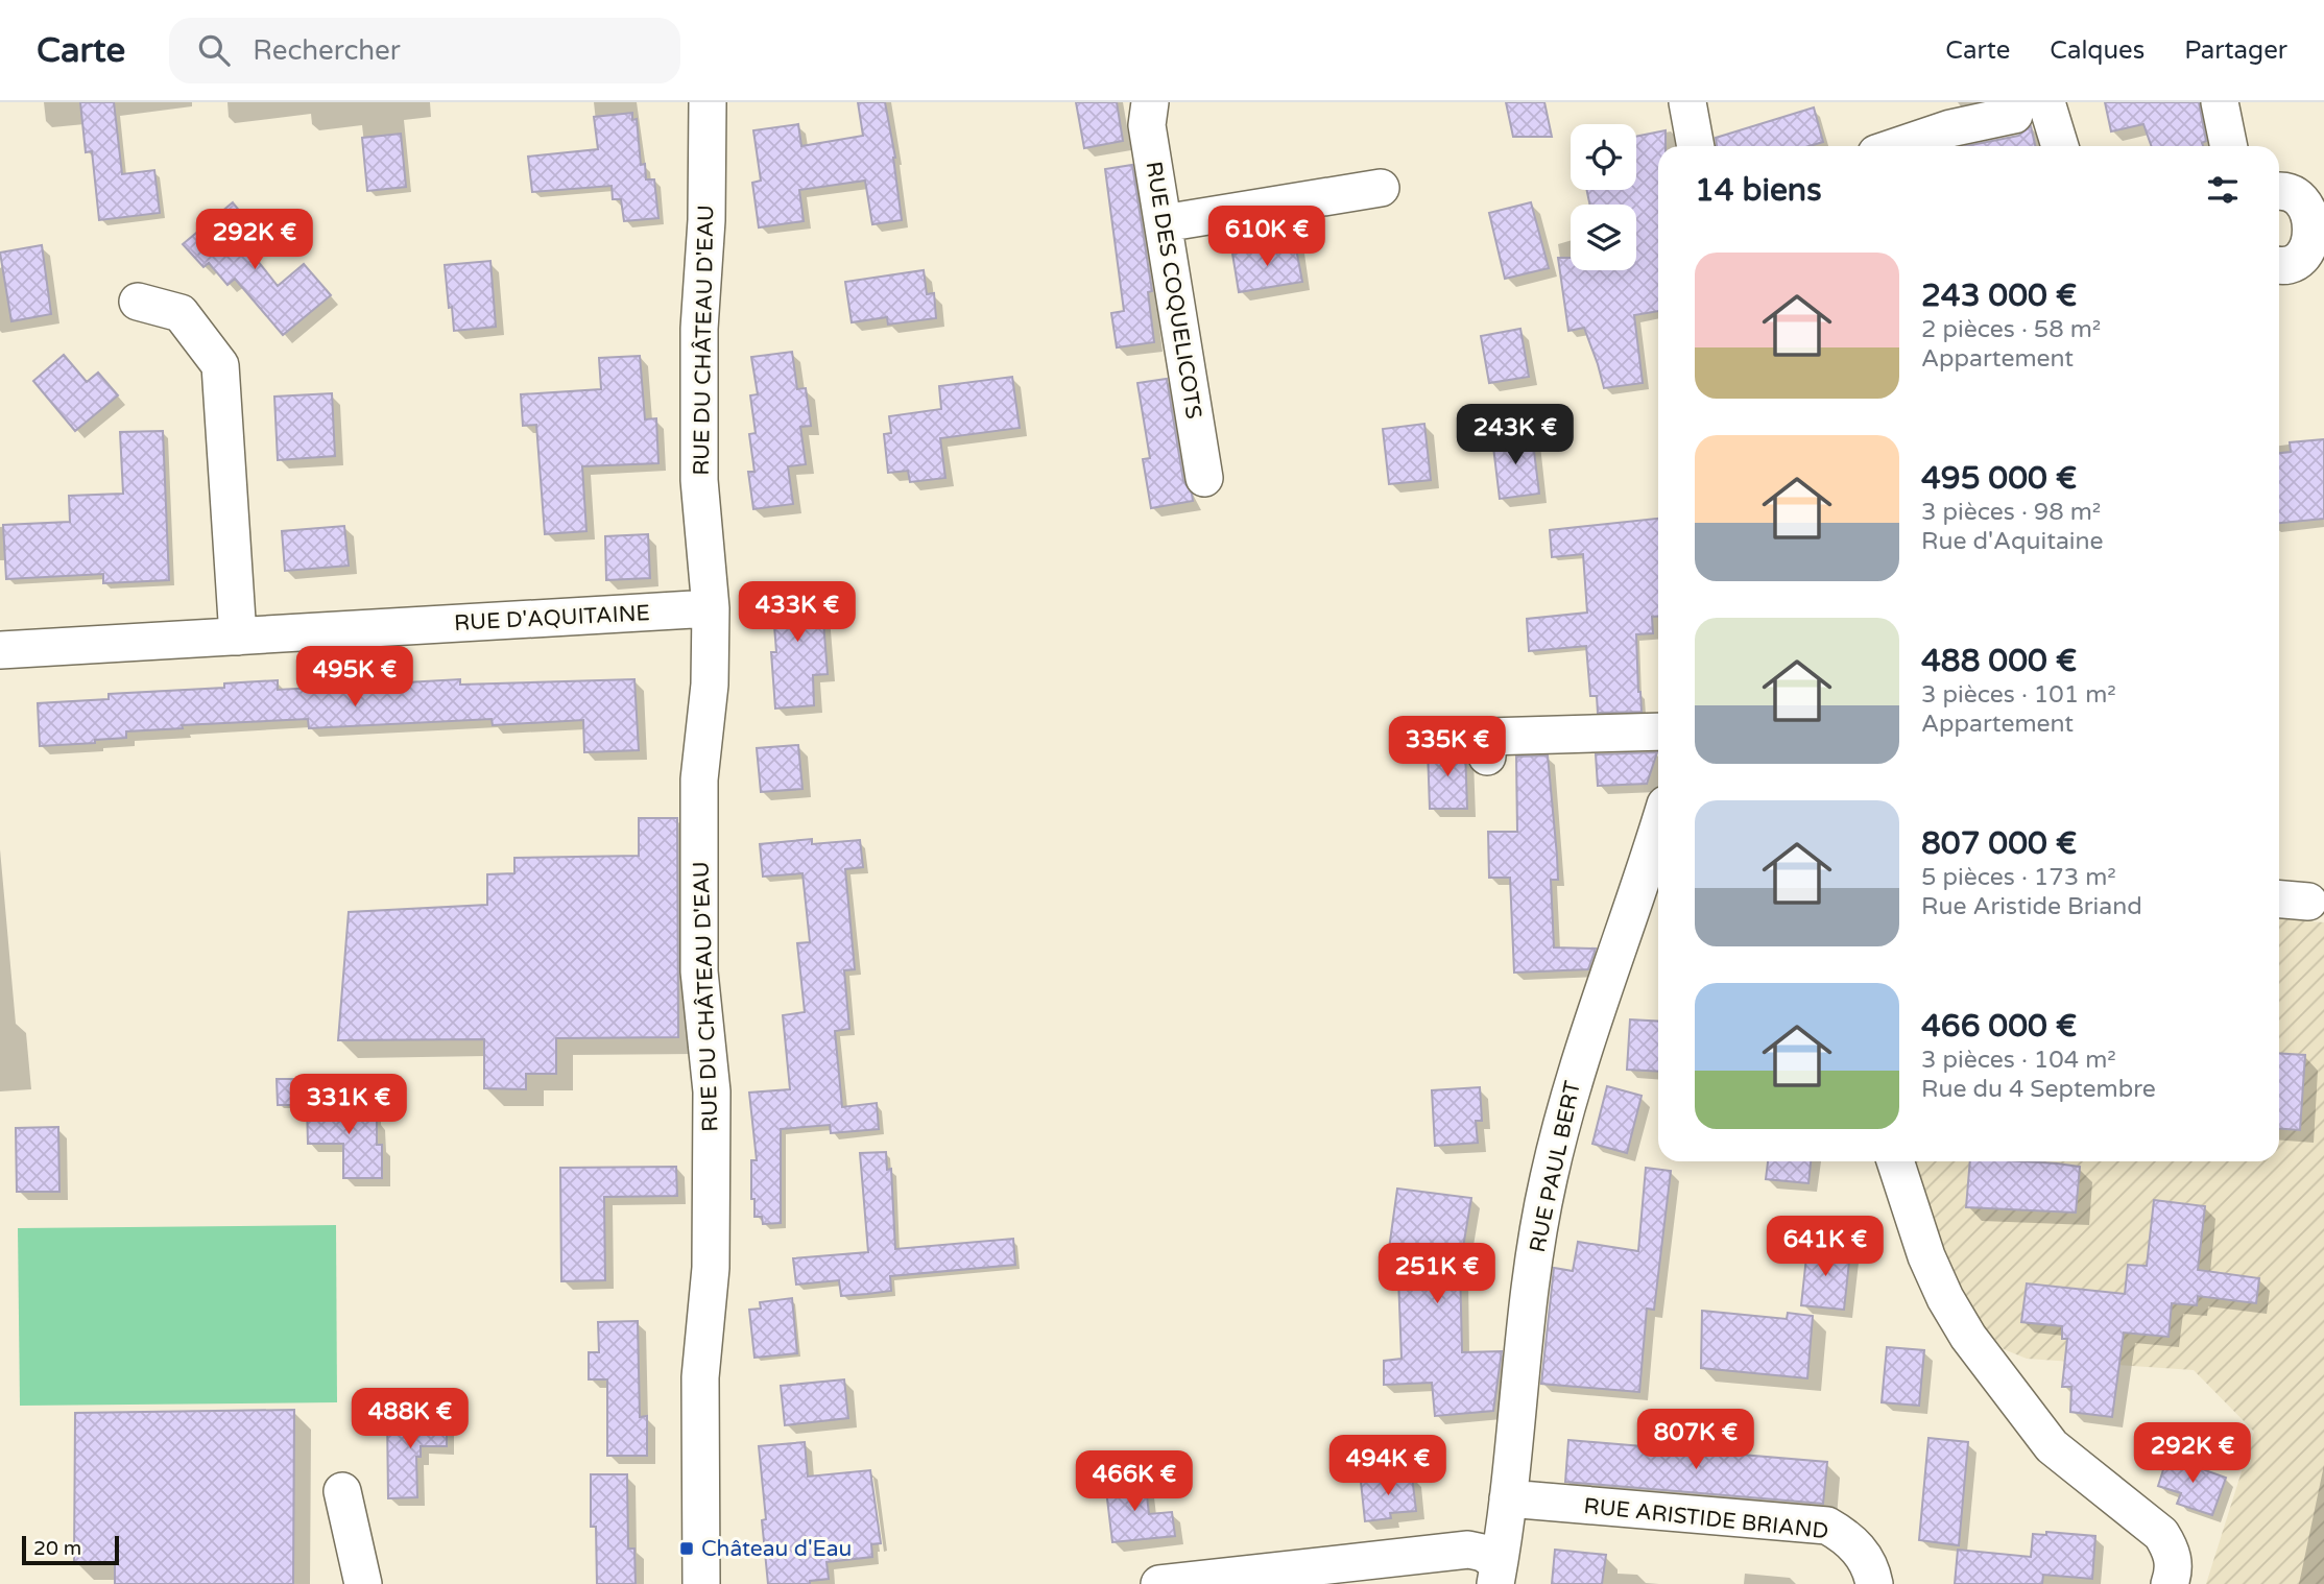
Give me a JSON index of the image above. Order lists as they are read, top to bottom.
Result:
{
  "streets": {
    "street": [
      "RUE DES COQUELICOTS",
      "RUE DU CHÂTEAU D'EAU",
      "RUE D'AQUITAINE",
      "RUE PAUL BERT",
      "RUE ARISTIDE BRIAND"
    ]
  },
  "crossings": [
    ["RUE DU CHÂTEAU D'EAU", "RUE D'AQUITAINE"],
    ["RUE PAUL BERT", "RUE ARISTIDE BRIAND"]
  ],
  "places": {
    "transit": ["Château d'Eau"]
  },
  "scale_bar": "20 m",
  "page": {
    "header": "Carte",
    "search": "Rechercher",
    "nav": ["Carte", "Calques", "Partager"],
    "heading": "14 biens",
    "price": [
      "610K €",
      "292K €",
      "243K €",
      "433K €",
      "495K €",
      "335K €",
      "331K €",
      "641K €",
      "251K €",
      "488K €",
      "807K €",
      "292K €",
      "494K €",
      "466K €"
    ],
    "list": [
      {
        "name": "243 000 €",
        "note": "2 pièces · 58 m² · Appartement"
      },
      {
        "name": "495 000 €",
        "note": "3 pièces · 98 m² · Rue d'Aquitaine"
      },
      {
        "name": "488 000 €",
        "note": "3 pièces · 101 m² · Appartement"
      },
      {
        "name": "807 000 €",
        "note": "5 pièces · 173 m² · Rue Aristide Briand"
      },
      {
        "name": "466 000 €",
        "note": "3 pièces · 104 m² · Rue du 4 Septembre"
      }
    ],
    "scale": "20 m"
  }
}
